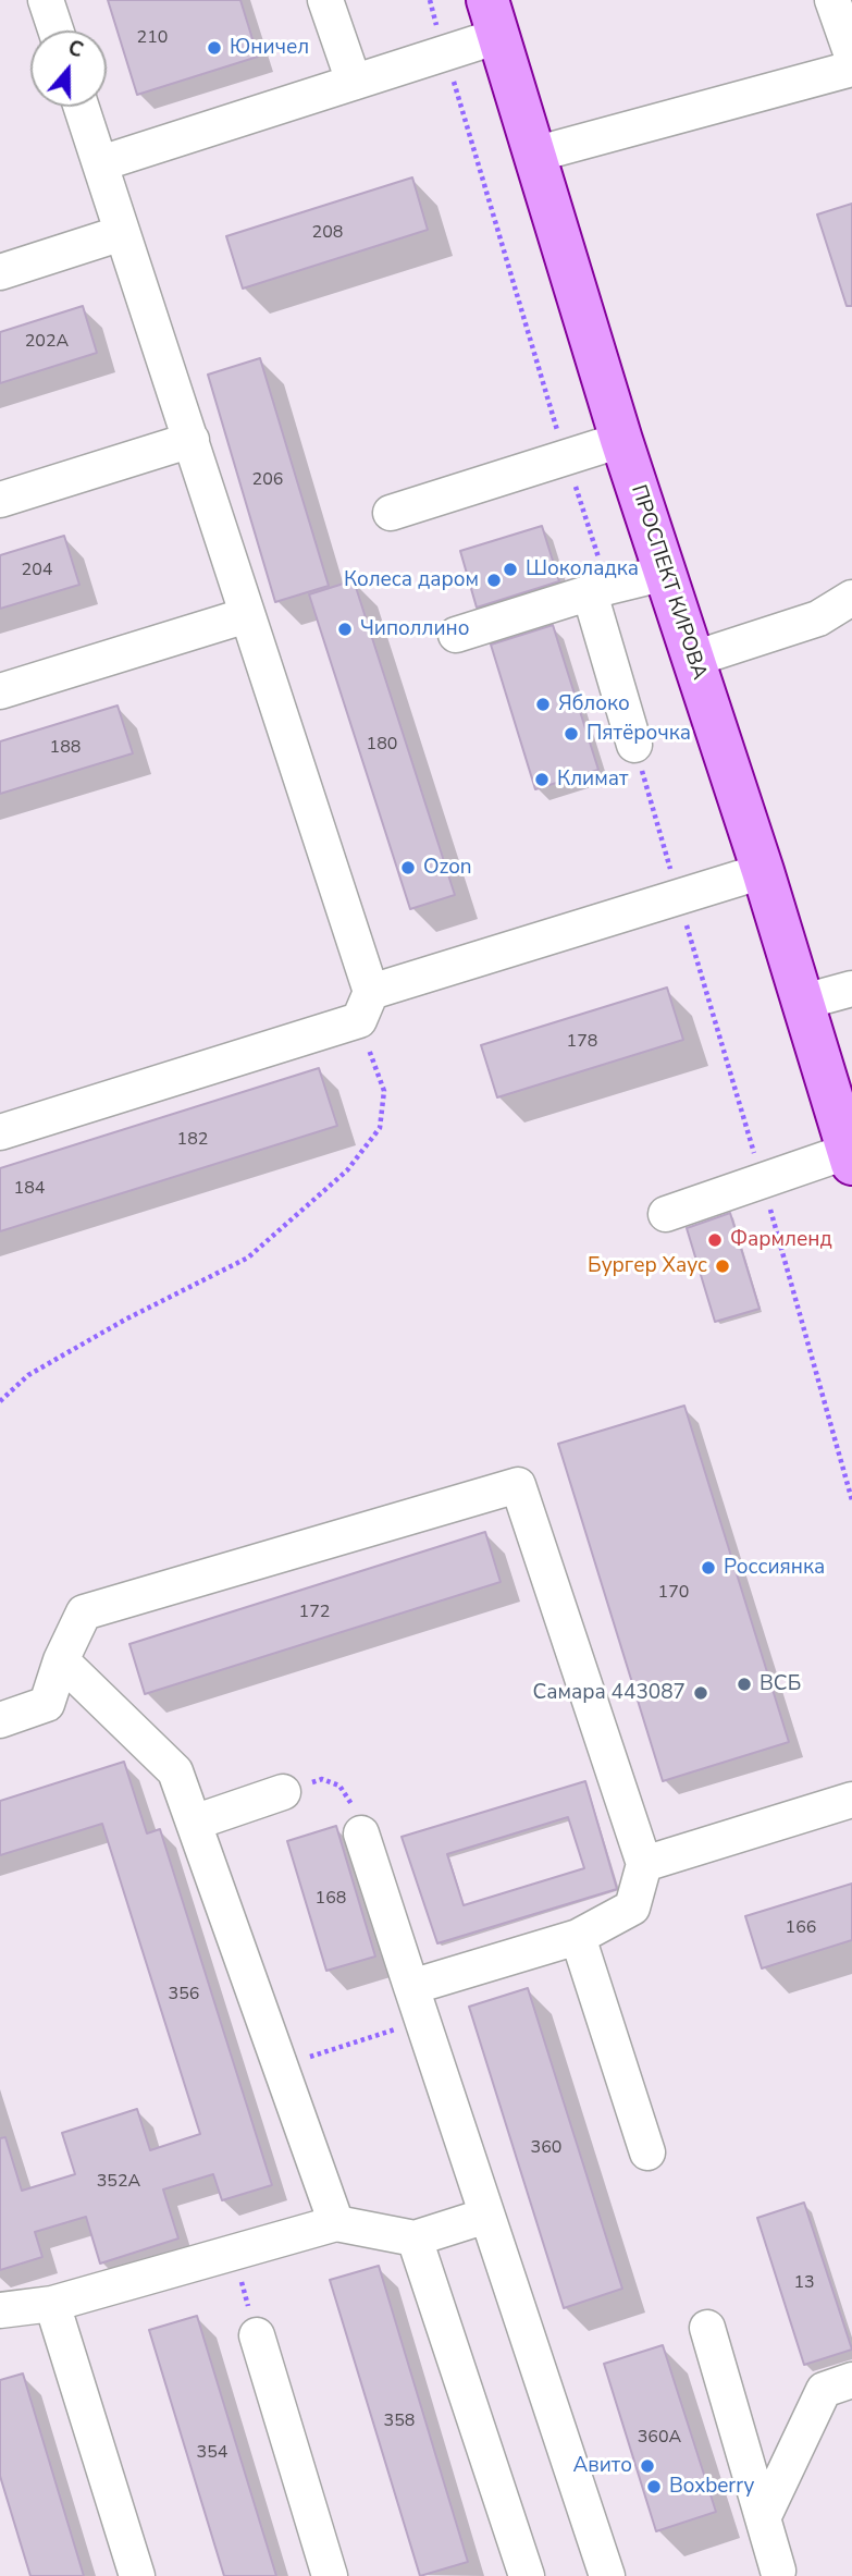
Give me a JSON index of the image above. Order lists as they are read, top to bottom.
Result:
{
  "streets": {
    "main road": ["ПРОСПЕКТ КИРОВА"]
  },
  "places": [
    "Юничел",
    "Шоколадка",
    "Колеса даром",
    "Чиполлино",
    "Яблоко",
    "Пятёрочка",
    "Климат",
    "Ozon",
    "Фармленд",
    "Бургер Хаус",
    "Россиянка",
    "ВСБ",
    "Самара 443087",
    "Авито",
    "Boxberry"
  ],
  "house_numbers": [
    "210",
    "208",
    "202А",
    "206",
    "204",
    "180",
    "188",
    "178",
    "182",
    "184",
    "170",
    "172",
    "168",
    "166",
    "356",
    "360",
    "352А",
    "13",
    "358",
    "360А",
    "354"
  ],
  "north": "top"
}
